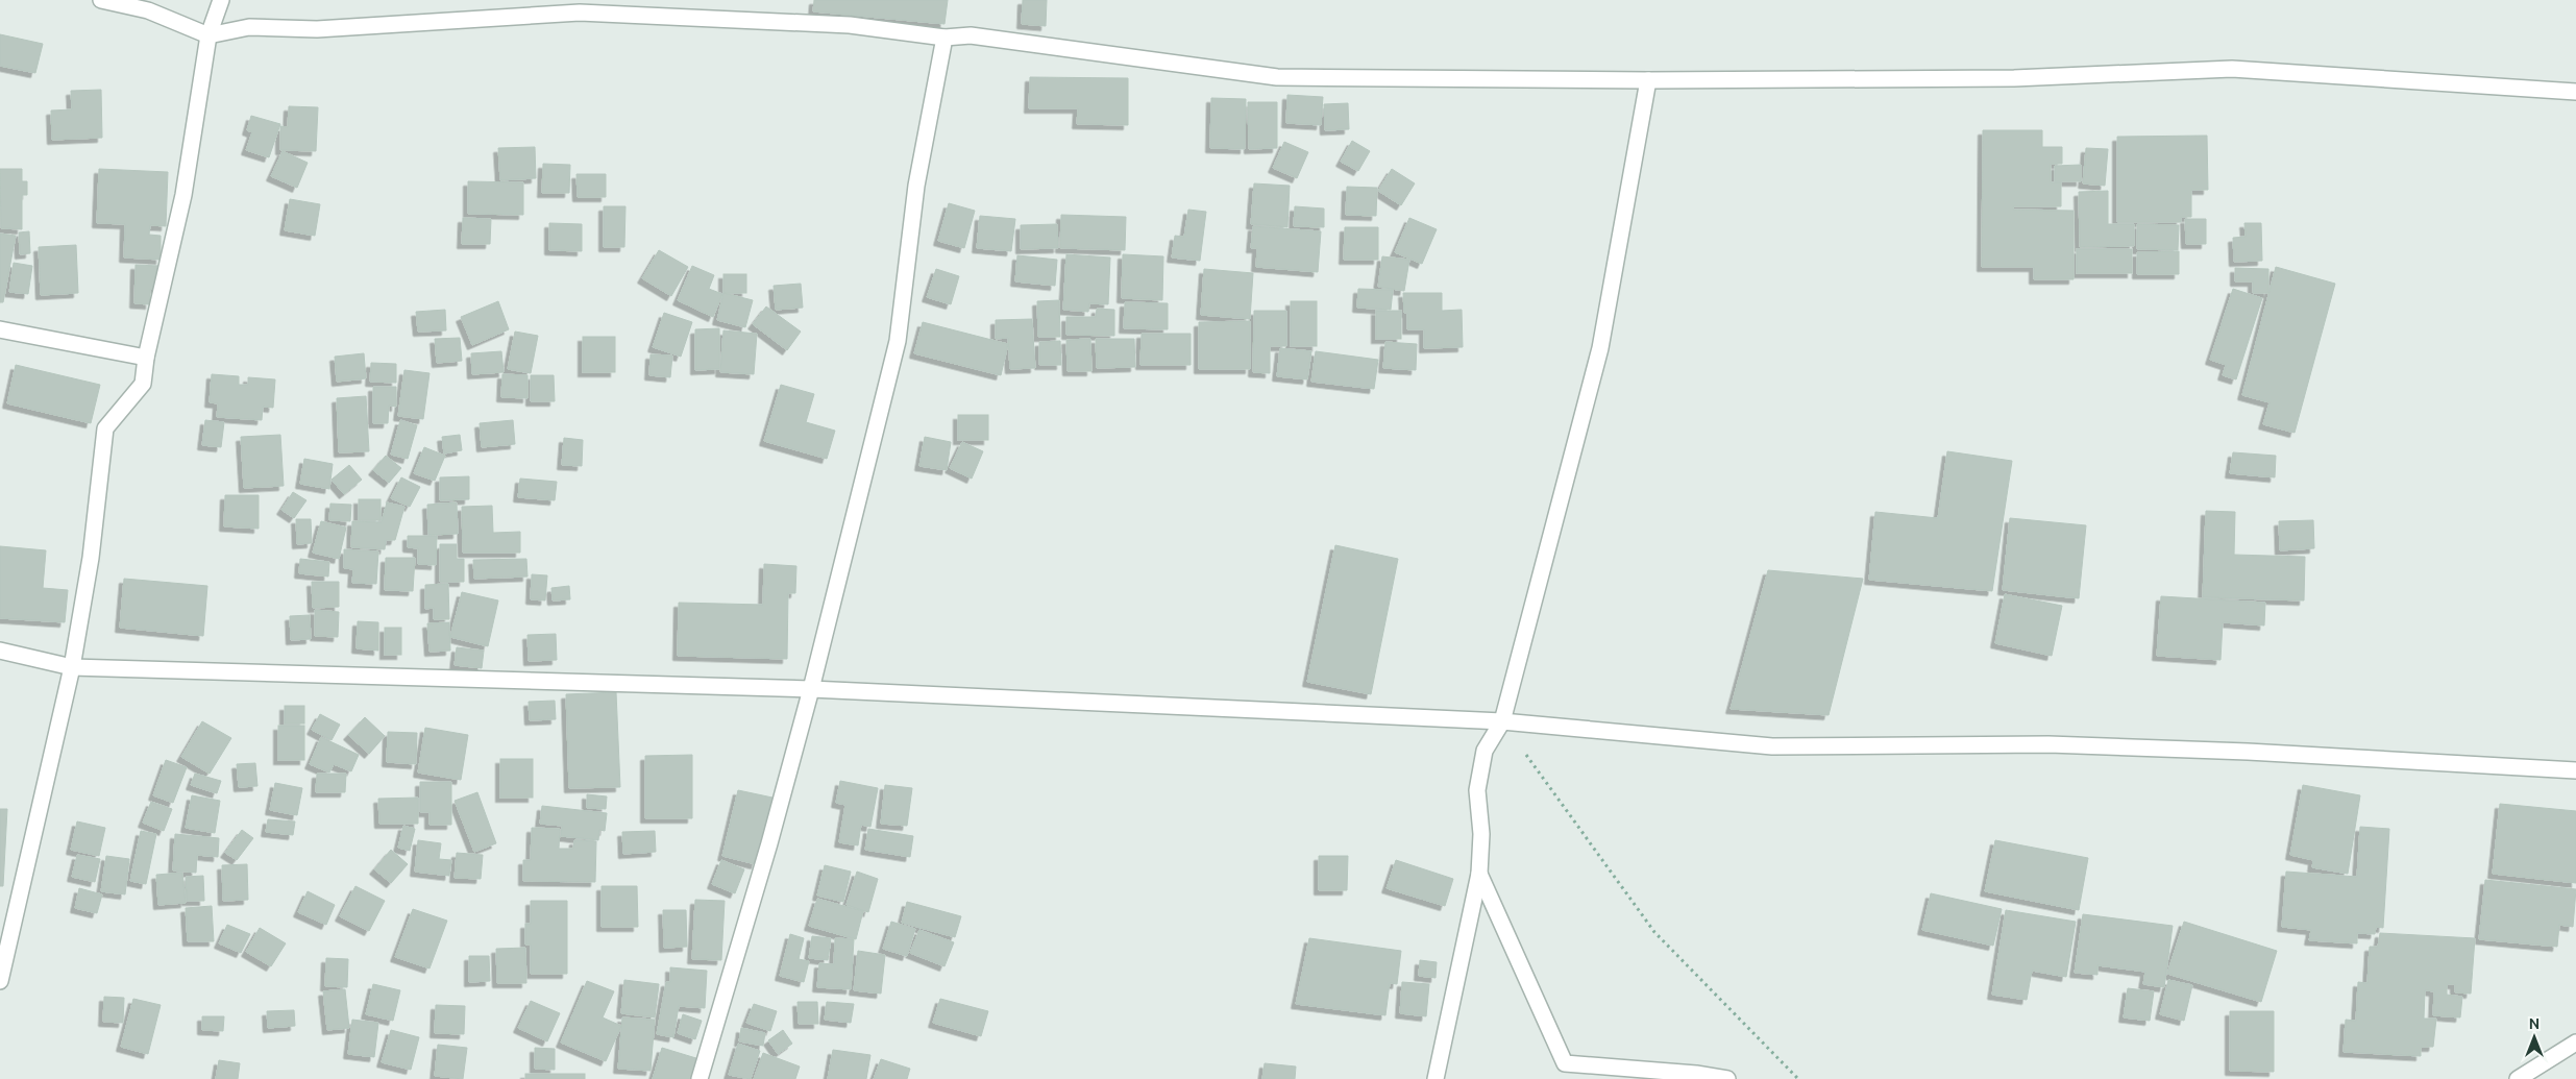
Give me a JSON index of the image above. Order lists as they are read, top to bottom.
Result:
{
  "north": "top"
}
